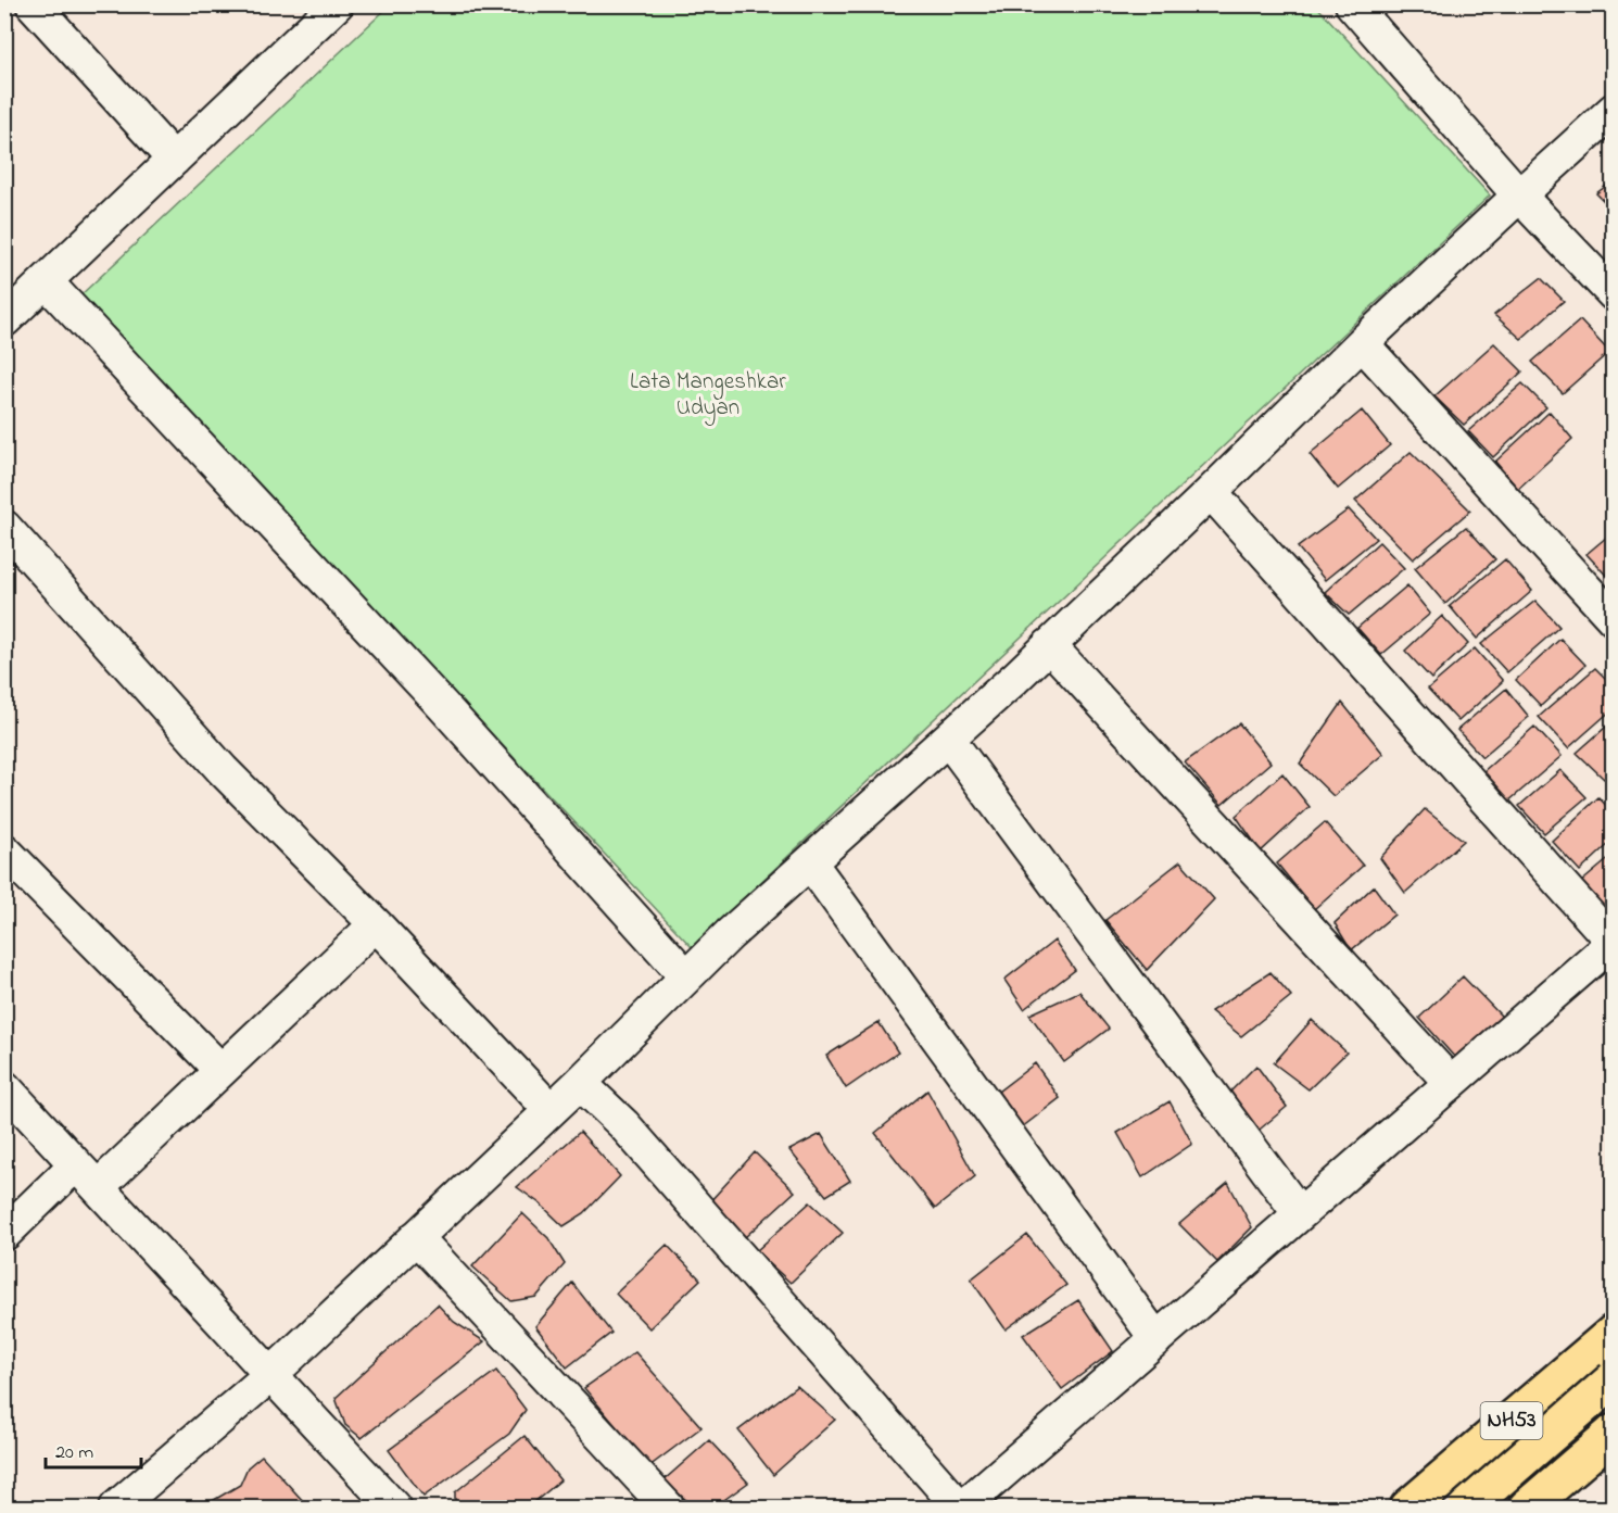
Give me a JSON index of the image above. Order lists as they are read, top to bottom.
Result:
{
  "streets": {
    "main road": ["NH53"]
  },
  "parks": ["Lata Mangeshkar Udyan"],
  "scale_bar": "20 m"
}
